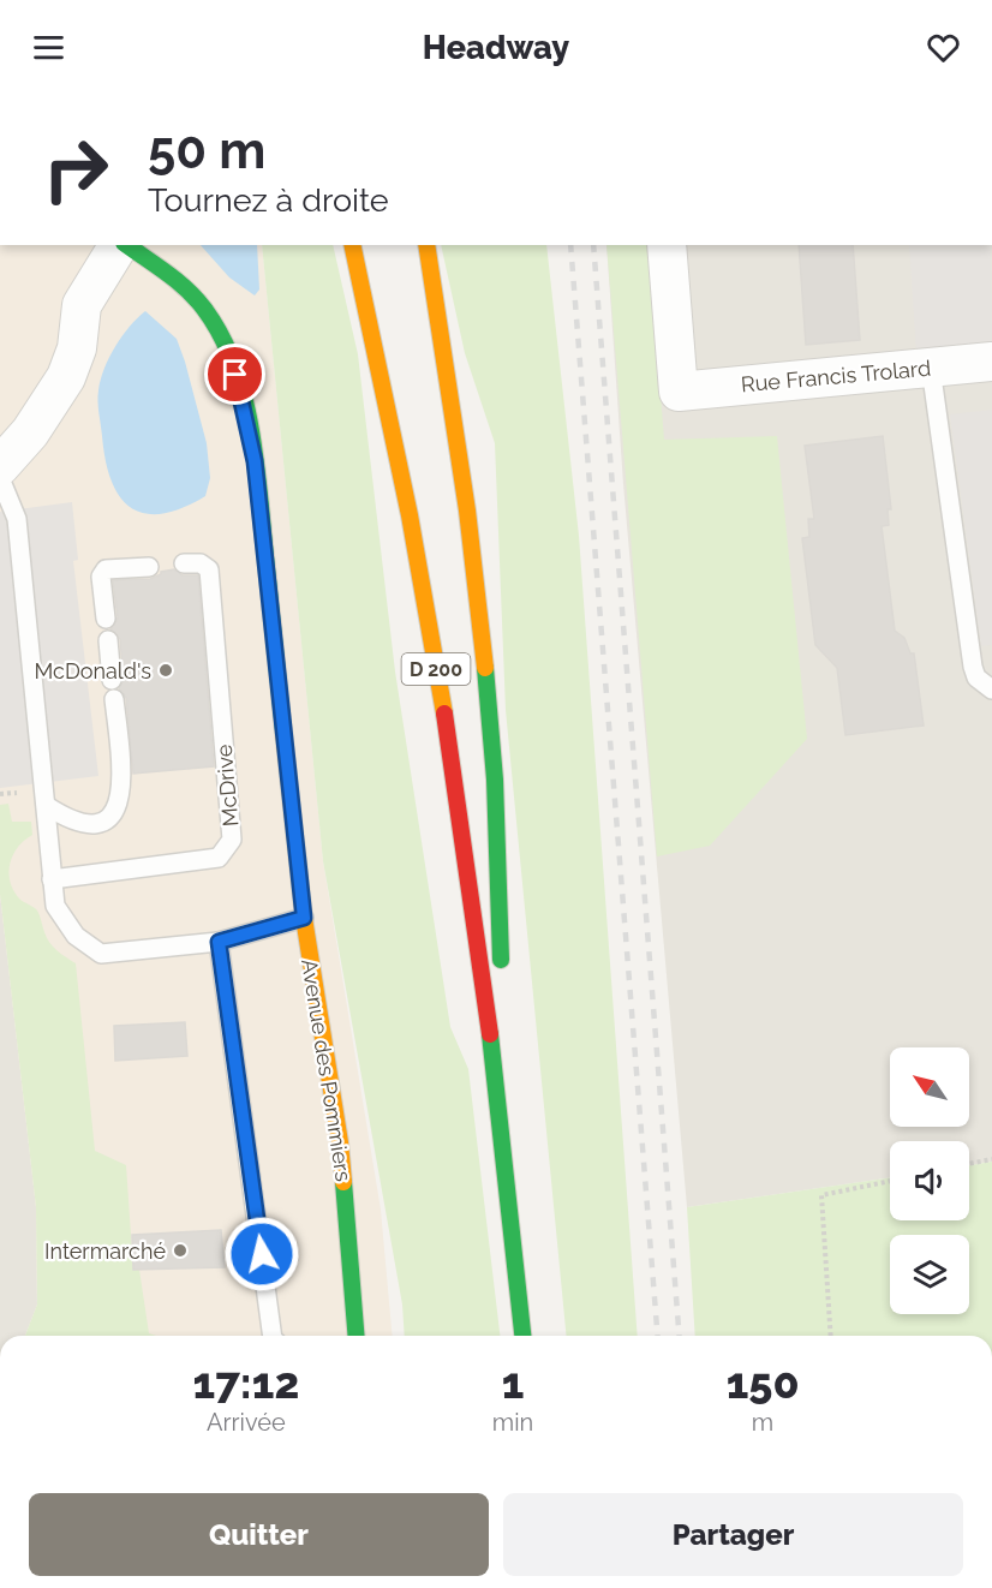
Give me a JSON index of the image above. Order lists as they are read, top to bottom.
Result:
{
  "streets": {
    "main road": ["D 200", "Avenue des Pommiers"],
    "street": ["Rue Francis Trolard"],
    "lane": ["McDrive"]
  },
  "places": ["McDonald's", "Intermarché"],
  "north": "top left",
  "page": {
    "header": "Headway",
    "turn": ["50 m", "Tournez à droite"],
    "eta": [
      "17:12",
      "Arrivée",
      "1",
      "min",
      "150",
      "m"
    ],
    "buttons": ["Quitter", "Partager"]
  }
}
